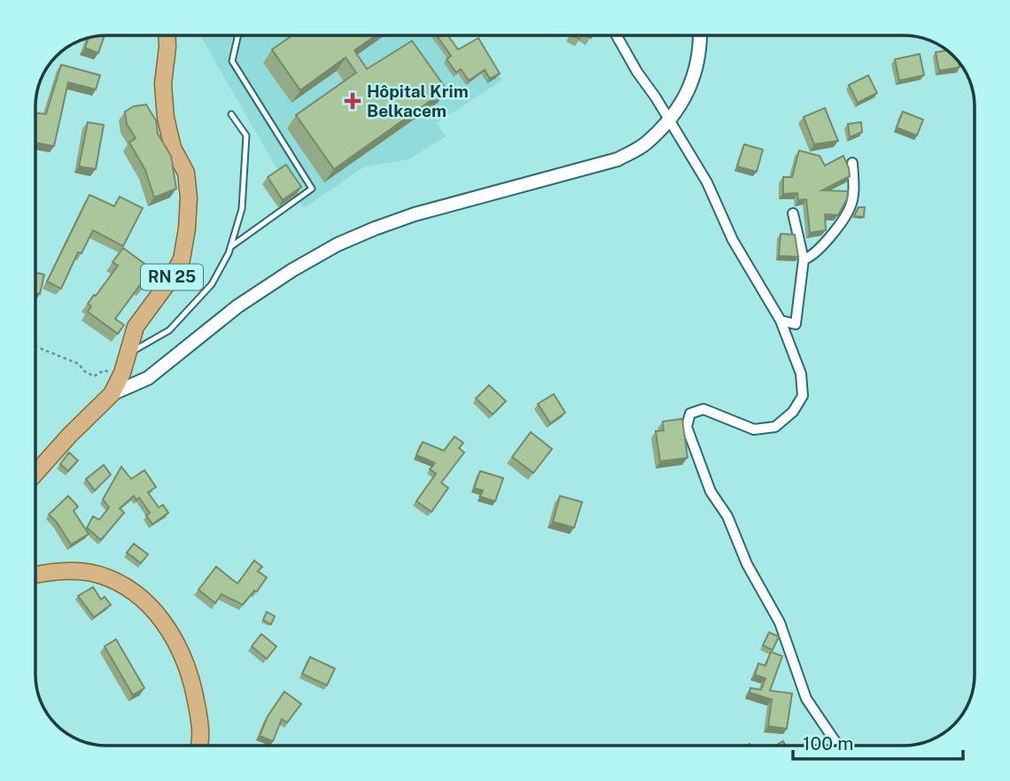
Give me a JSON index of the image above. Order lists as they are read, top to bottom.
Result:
{
  "streets": {
    "main road": ["RN 25"]
  },
  "places": {
    "health": ["Hôpital Krim Belkacem"]
  },
  "scale_bar": "100 m"
}
